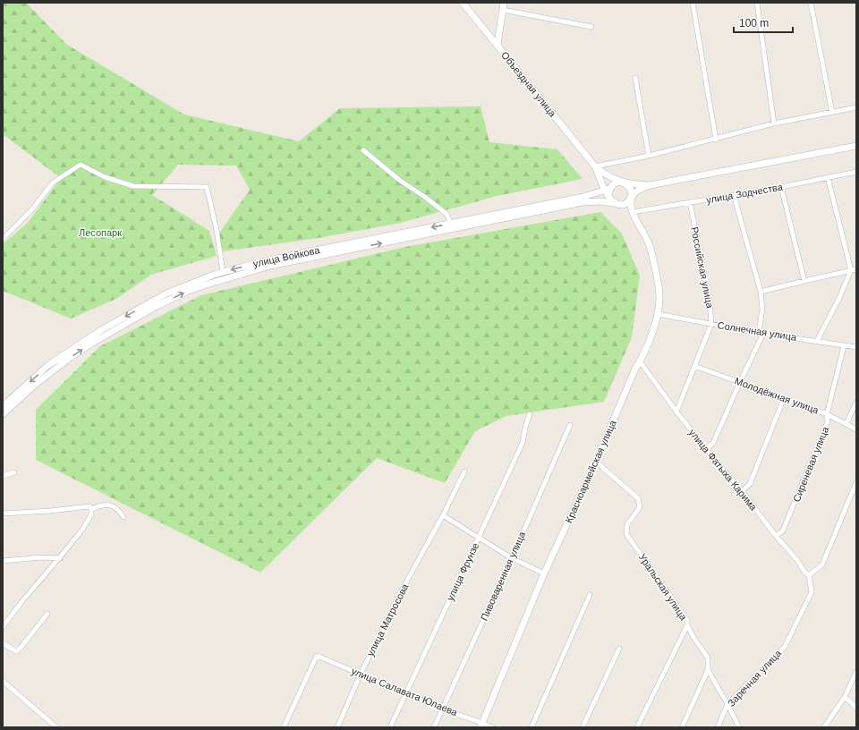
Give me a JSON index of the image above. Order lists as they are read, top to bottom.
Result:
{
  "streets": {
    "main road": ["Объездная улица", "улица Войкова", "Красноармейская улица"],
    "street": [
      "улица Зодчества",
      "Российская улица",
      "Солнечная улица",
      "Молодёжная улица",
      "Сиреневая улица",
      "улица Фатыха Карима",
      "улица Фрунзе",
      "Пивоваренная улица",
      "Уральская улица",
      "улица Матросова",
      "Заречная улица",
      "улица Салавата Юлаева"
    ]
  },
  "crossings": [
    ["улица Зодчества", "Российская улица"],
    ["улица Зодчества", "Красноармейская улица"],
    ["Российская улица", "Солнечная улица"],
    ["Российская улица", "Молодёжная улица"],
    ["Российская улица", "улица Фатыха Карима"],
    ["Солнечная улица", "Сиреневая улица"],
    ["Солнечная улица", "Красноармейская улица"],
    ["Молодёжная улица", "Сиреневая улица"],
    ["Сиреневая улица", "улица Фатыха Карима"],
    ["улица Фатыха Карима", "Красноармейская улица"],
    ["улица Фатыха Карима", "Заречная улица"],
    ["Красноармейская улица", "Уральская улица"],
    ["Красноармейская улица", "улица Салавата Юлаева"],
    ["улица Фрунзе", "улица Салавата Юлаева"],
    ["Пивоваренная улица", "улица Салавата Юлаева"],
    ["Уральская улица", "Заречная улица"],
    ["улица Матросова", "улица Салавата Юлаева"]
  ],
  "parks": ["Лесопарк"],
  "scale_bar": "100 m"
}
